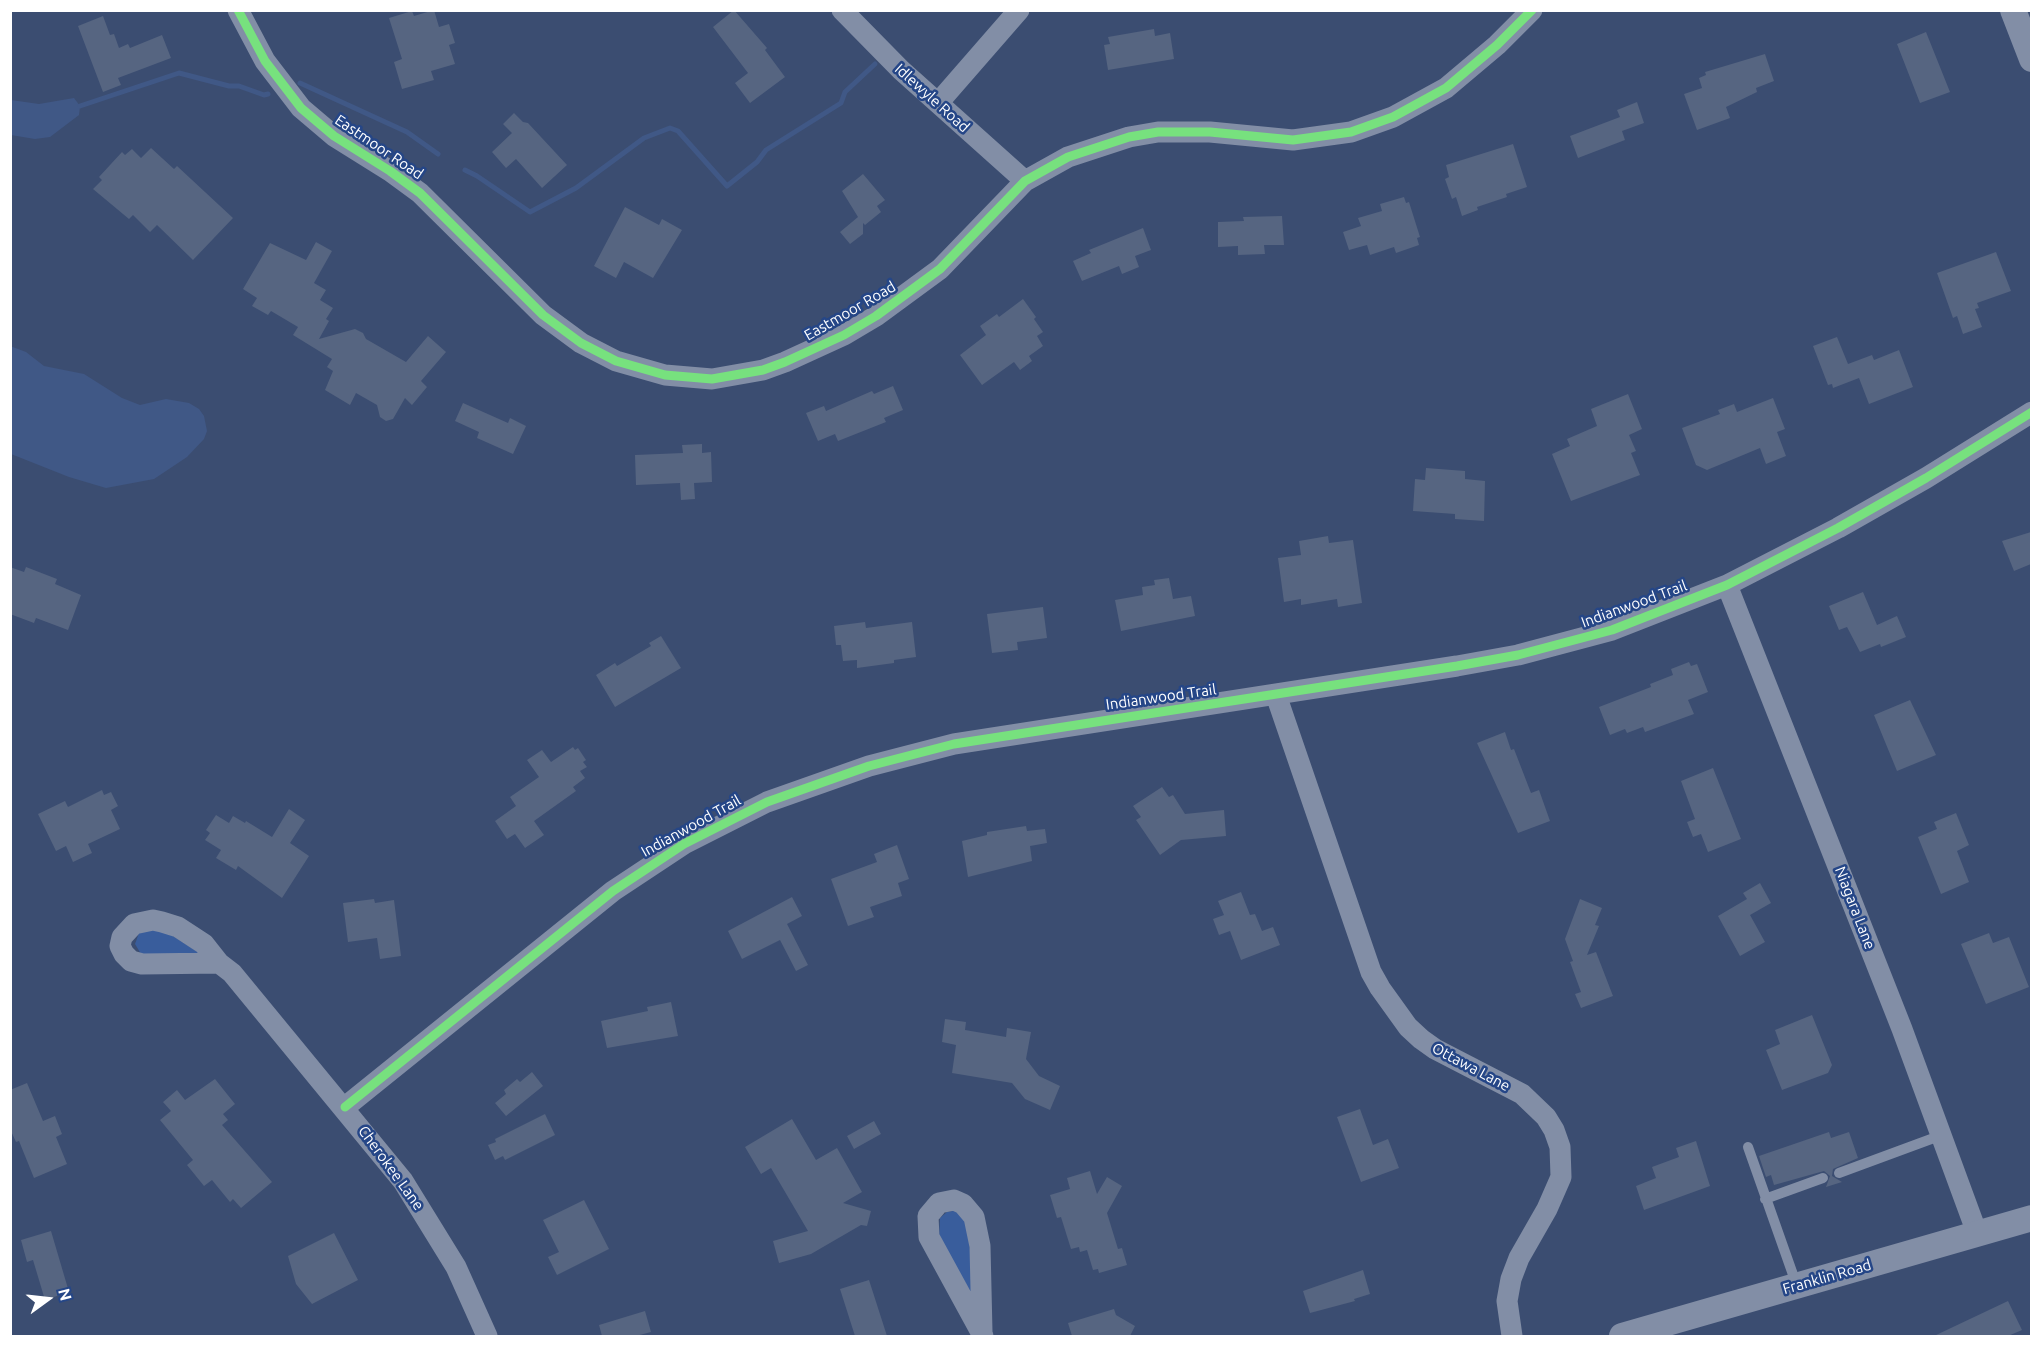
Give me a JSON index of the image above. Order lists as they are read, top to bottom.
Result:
{
  "streets": {
    "street": [
      "Idlewyle Road",
      "Eastmoor Road",
      "Indianwood Trail",
      "Niagara Lane",
      "Ottawa Lane",
      "Cherokee Lane",
      "Franklin Road"
    ]
  },
  "crossings": [
    ["Idlewyle Road", "Eastmoor Road"],
    ["Indianwood Trail", "Niagara Lane"],
    ["Indianwood Trail", "Ottawa Lane"],
    ["Indianwood Trail", "Cherokee Lane"],
    ["Niagara Lane", "Franklin Road"]
  ],
  "north": "right"
}
